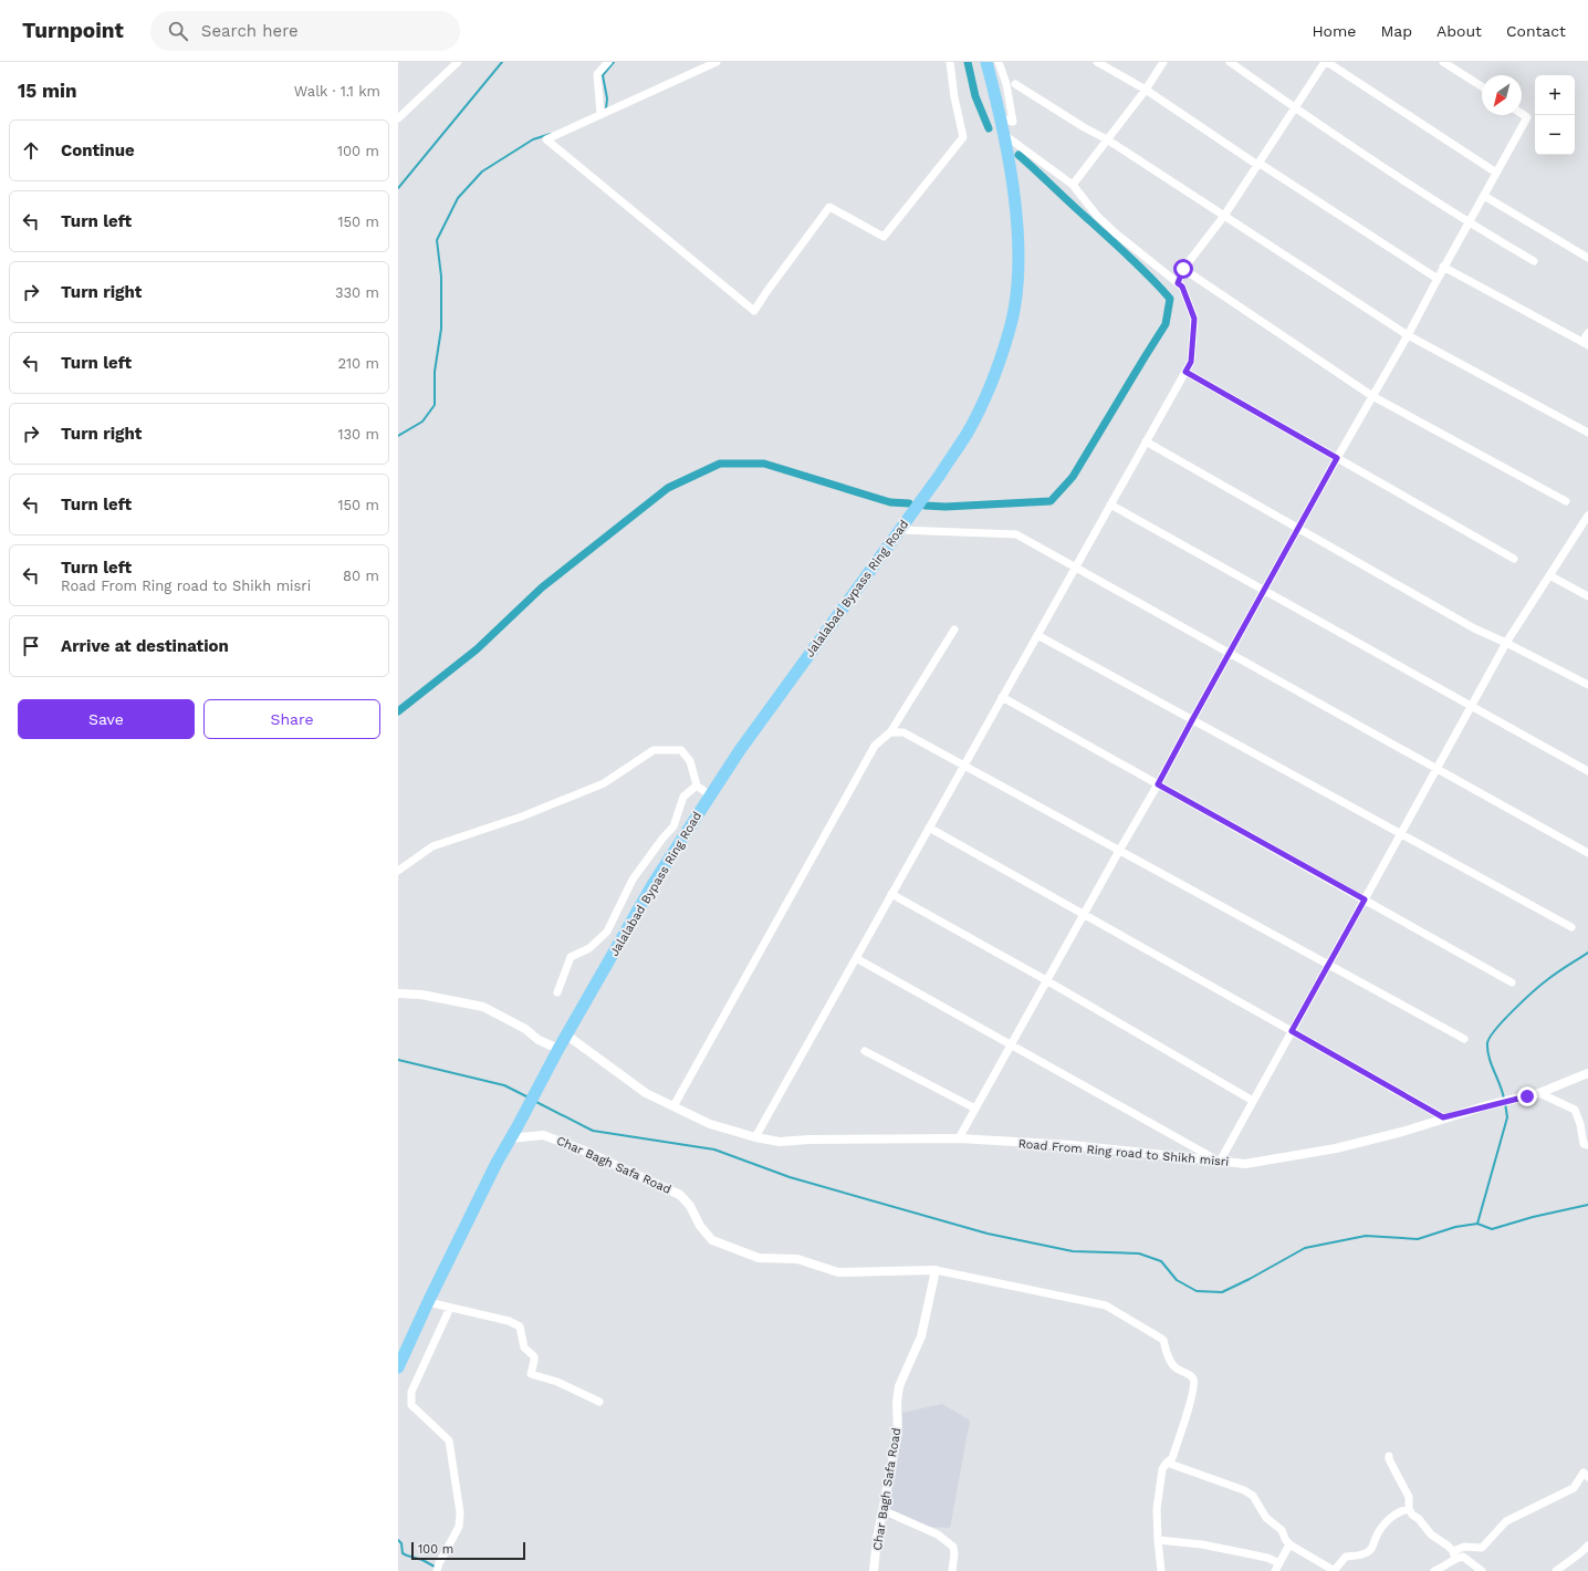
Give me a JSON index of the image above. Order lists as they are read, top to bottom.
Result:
{
  "streets": {
    "highway": ["Jalalabad Bypass Ring Road"],
    "street": ["Road From Ring road to Shikh misri", "Char Bagh Safa Road"]
  },
  "crossings": [
    ["Jalalabad Bypass Ring Road", "Road From Ring road to Shikh misri"],
    ["Jalalabad Bypass Ring Road", "Char Bagh Safa Road"]
  ],
  "scale_bar": "100 m",
  "north": "bottom left",
  "page": {
    "header": "Turnpoint",
    "search": "Search here",
    "nav": [
      "Home",
      "Map",
      "About",
      "Contact"
    ],
    "heading": ["15 min", "Walk · 1.1 km"],
    "map_buttons": ["+", "−"],
    "list": [
      ["Continue", "100 m"],
      ["Turn left", "150 m"],
      ["Turn right", "330 m"],
      ["Turn left", "210 m"],
      ["Turn right", "130 m"],
      ["Turn left", "150 m"],
      ["Turn left", "Road From Ring road to Shikh misri", "80 m"],
      "Arrive at destination"
    ],
    "buttons": ["Save", "Share"],
    "scale": "100 m"
  }
}
